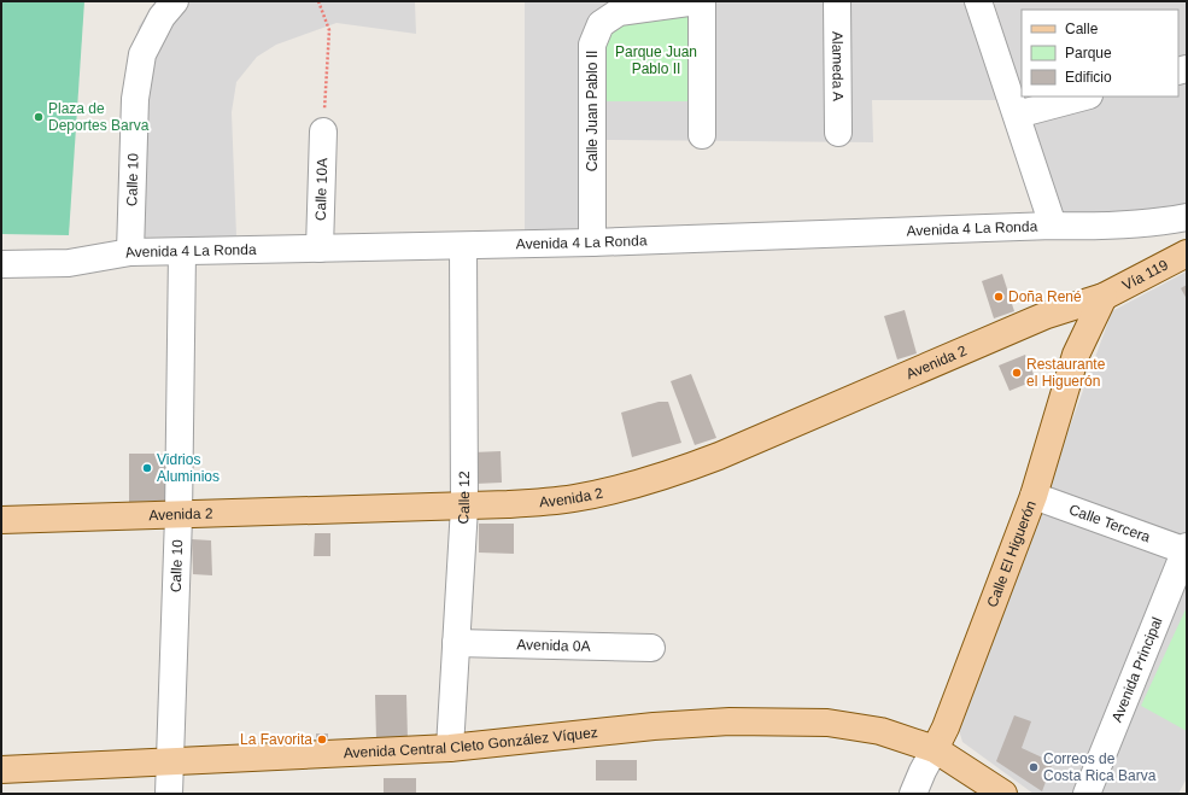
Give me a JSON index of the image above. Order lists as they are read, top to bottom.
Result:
{
  "streets": {
    "main road": [
      "Vía 119",
      "Avenida 2",
      "Calle El Higuerón",
      "Avenida Central Cleto González Víquez"
    ],
    "street": [
      "Alameda A",
      "Calle Juan Pablo II",
      "Calle 10",
      "Calle 10A",
      "Avenida 4 La Ronda",
      "Calle 12",
      "Calle Tercera",
      "Avenida 0A",
      "Avenida Principal"
    ]
  },
  "crossings": [
    ["Calle Juan Pablo II", "Avenida 4 La Ronda"],
    ["Calle 10", "Avenida 4 La Ronda"],
    ["Calle 10", "Avenida 2"],
    ["Calle 10", "Avenida Central Cleto González Víquez"],
    ["Calle 10A", "Avenida 4 La Ronda"],
    ["Avenida 4 La Ronda", "Vía 119"],
    ["Avenida 4 La Ronda", "Calle 12"],
    ["Vía 119", "Avenida 2"],
    ["Vía 119", "Calle El Higuerón"],
    ["Avenida 2", "Calle 12"],
    ["Avenida 2", "Calle El Higuerón"],
    ["Calle 12", "Avenida 0A"],
    ["Calle 12", "Avenida Central Cleto González Víquez"],
    ["Calle Tercera", "Calle El Higuerón"],
    ["Calle Tercera", "Avenida Principal"],
    ["Calle El Higuerón", "Avenida Central Cleto González Víquez"]
  ],
  "parks": ["Parque Juan Pablo II"],
  "places": [
    "Plaza de Deportes Barva",
    "Doña René",
    "Restaurante el Higuerón",
    "Vidrios Aluminios",
    "La Favorita",
    "Correos de Costa Rica Barva"
  ],
  "legend": ["Calle", "Parque", "Edificio"]
}
